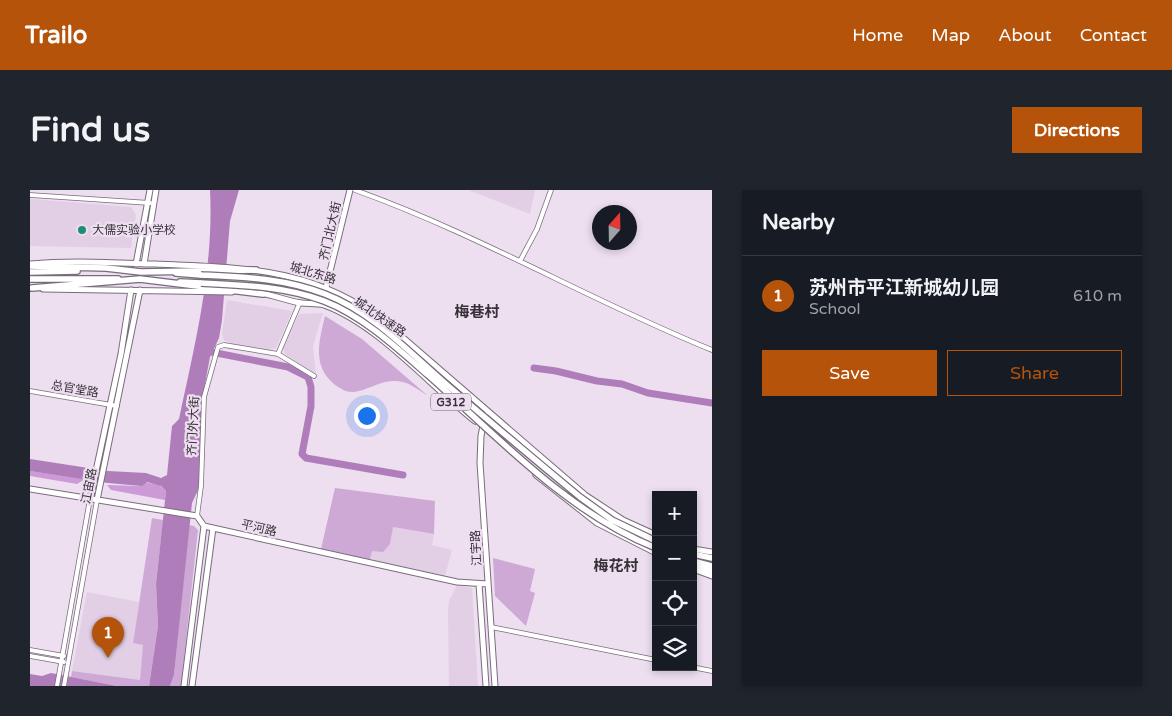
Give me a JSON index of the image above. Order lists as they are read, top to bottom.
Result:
{
  "streets": {
    "highway": ["城北快速路"],
    "main road": [
      "齐门北大街",
      "城北东路",
      "G312",
      "江宙路",
      "平河路",
      "江宇路"
    ],
    "street": ["总官堂路", "齐门外大街"]
  },
  "crossings": [
    ["齐门北大街", "城北东路"],
    ["齐门北大街", "G312"],
    ["城北东路", "江宇路"],
    ["总官堂路", "江宙路"],
    ["G312", "江宙路"],
    ["G312", "江宇路"],
    ["平河路", "江宇路"]
  ],
  "districts": ["梅巷村", "梅花村"],
  "places": ["大儒实验小学校"],
  "north": "top",
  "page": {
    "header": "Trailo",
    "nav": [
      "Home",
      "Map",
      "About",
      "Contact"
    ],
    "buttons": [
      "Directions",
      ["Save", "Share"]
    ],
    "title": "Find us",
    "heading": "Nearby",
    "list": [
      {
        "mark": "1",
        "name": "苏州市平江新城幼儿园",
        "note": "School",
        "value": "610 m"
      }
    ],
    "map_buttons": ["+", "−"],
    "pins": "1"
  }
}
